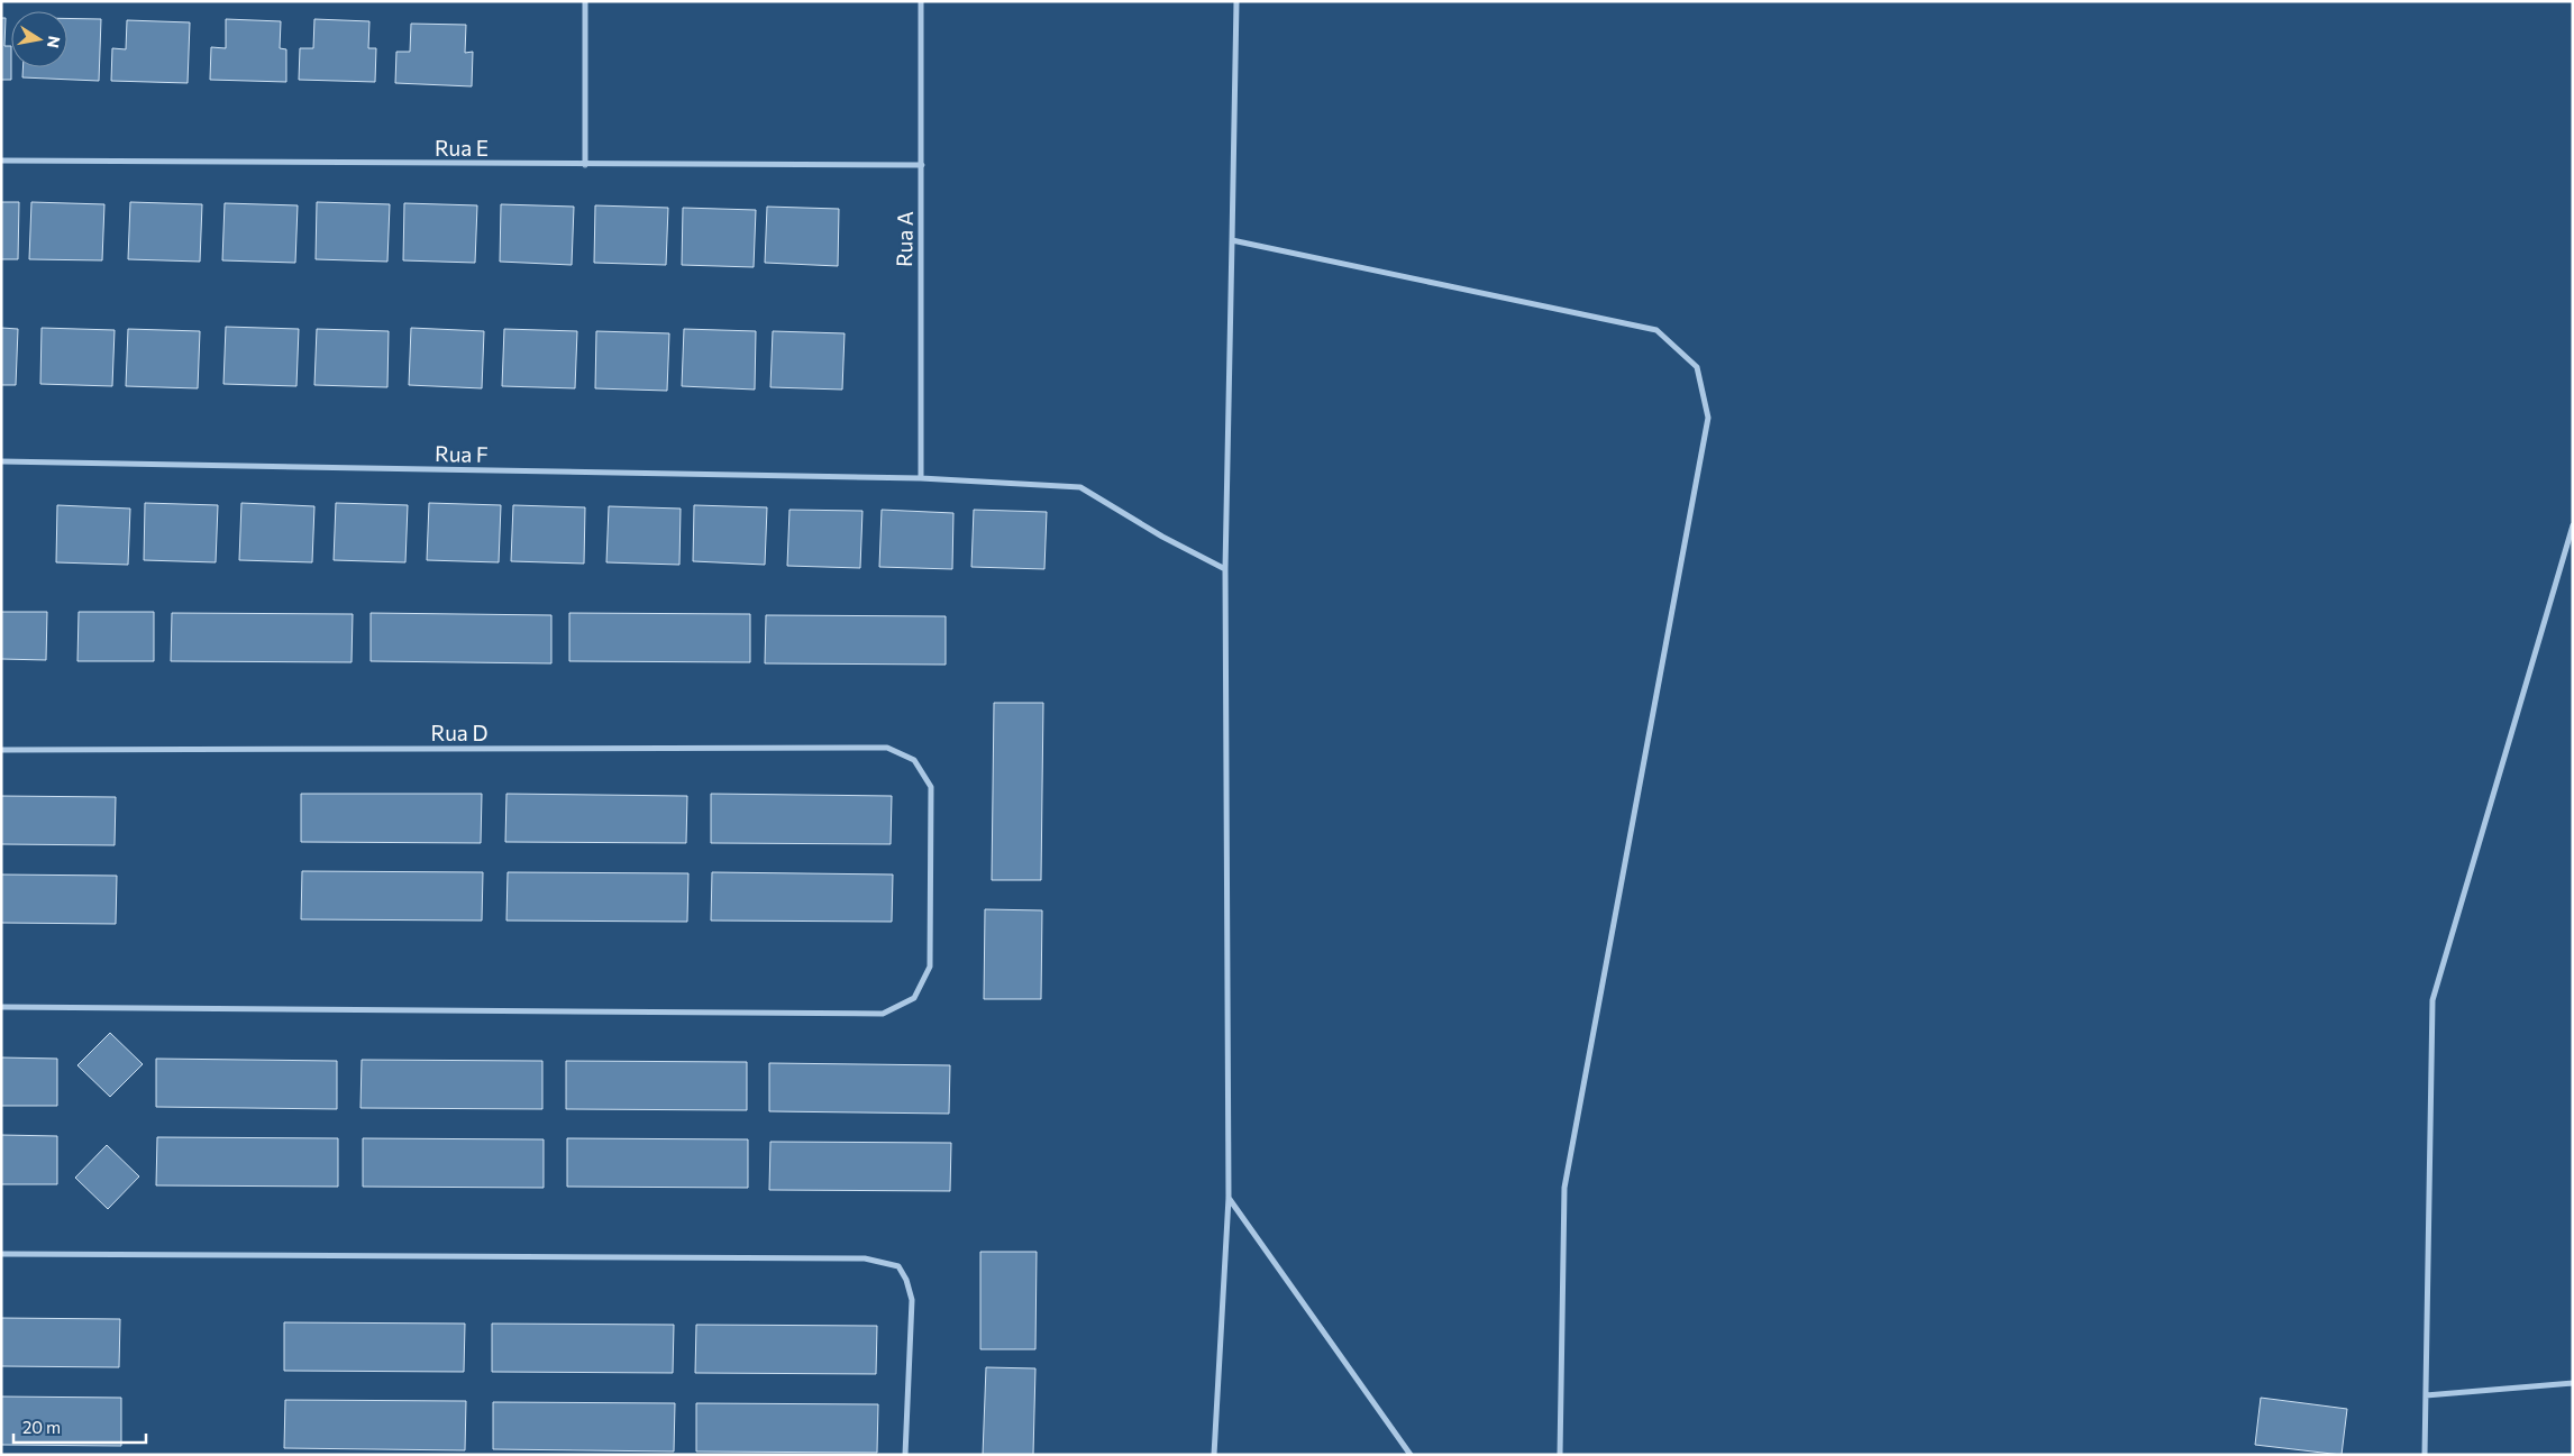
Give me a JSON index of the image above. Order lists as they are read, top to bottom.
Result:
{
  "streets": {
    "street": [
      "Rua E",
      "Rua A",
      "Rua F",
      "Rua D"
    ]
  },
  "crossings": [
    ["Rua E", "Rua A"],
    ["Rua A", "Rua F"]
  ],
  "scale_bar": "20 m",
  "north": "right"
}
